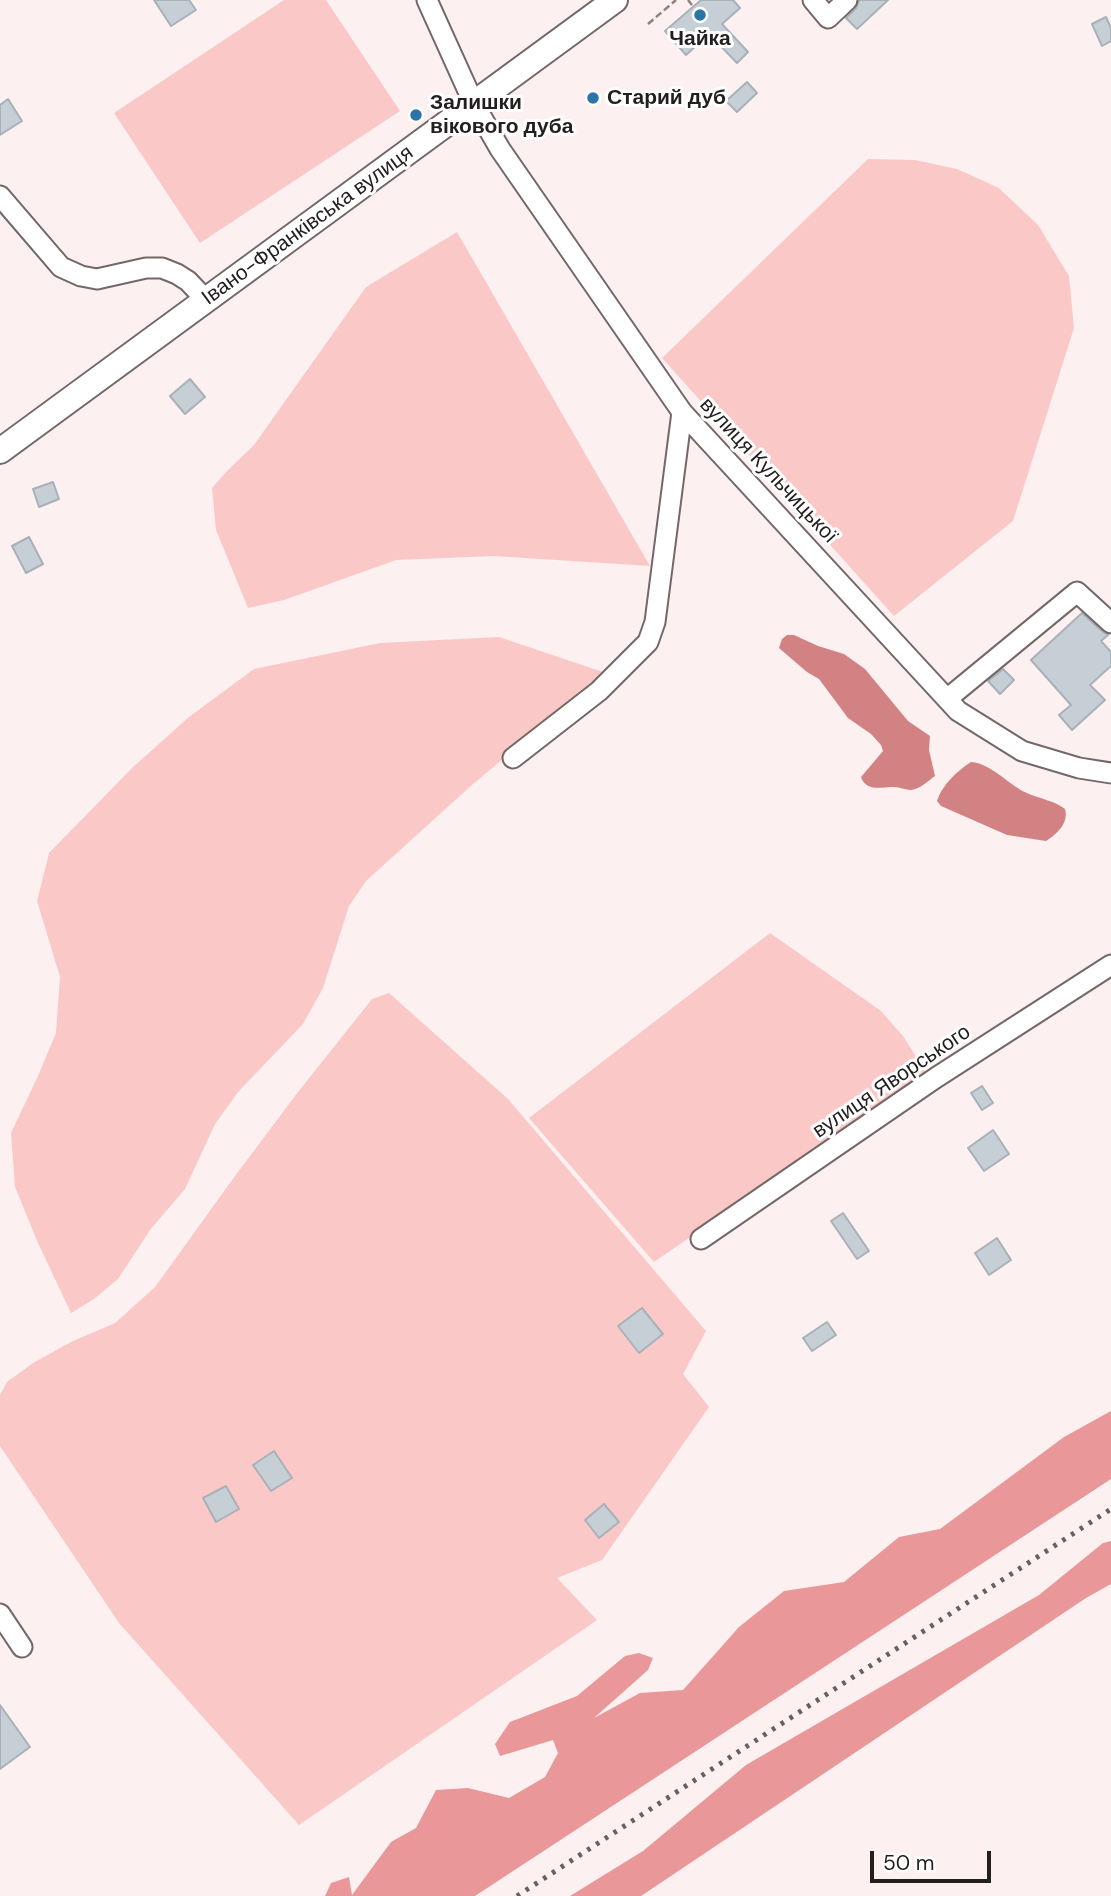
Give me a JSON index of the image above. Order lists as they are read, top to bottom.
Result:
{
  "streets": {
    "main road": ["Івано-Франківська вулиця"],
    "street": ["вулиця Кульчицької", "вулиця Яворського"]
  },
  "crossings": [
    ["Івано-Франківська вулиця", "вулиця Кульчицької"]
  ],
  "places": ["Чайка", "Старий дуб", "Залишки вікового дуба"],
  "scale_bar": "50 m"
}
